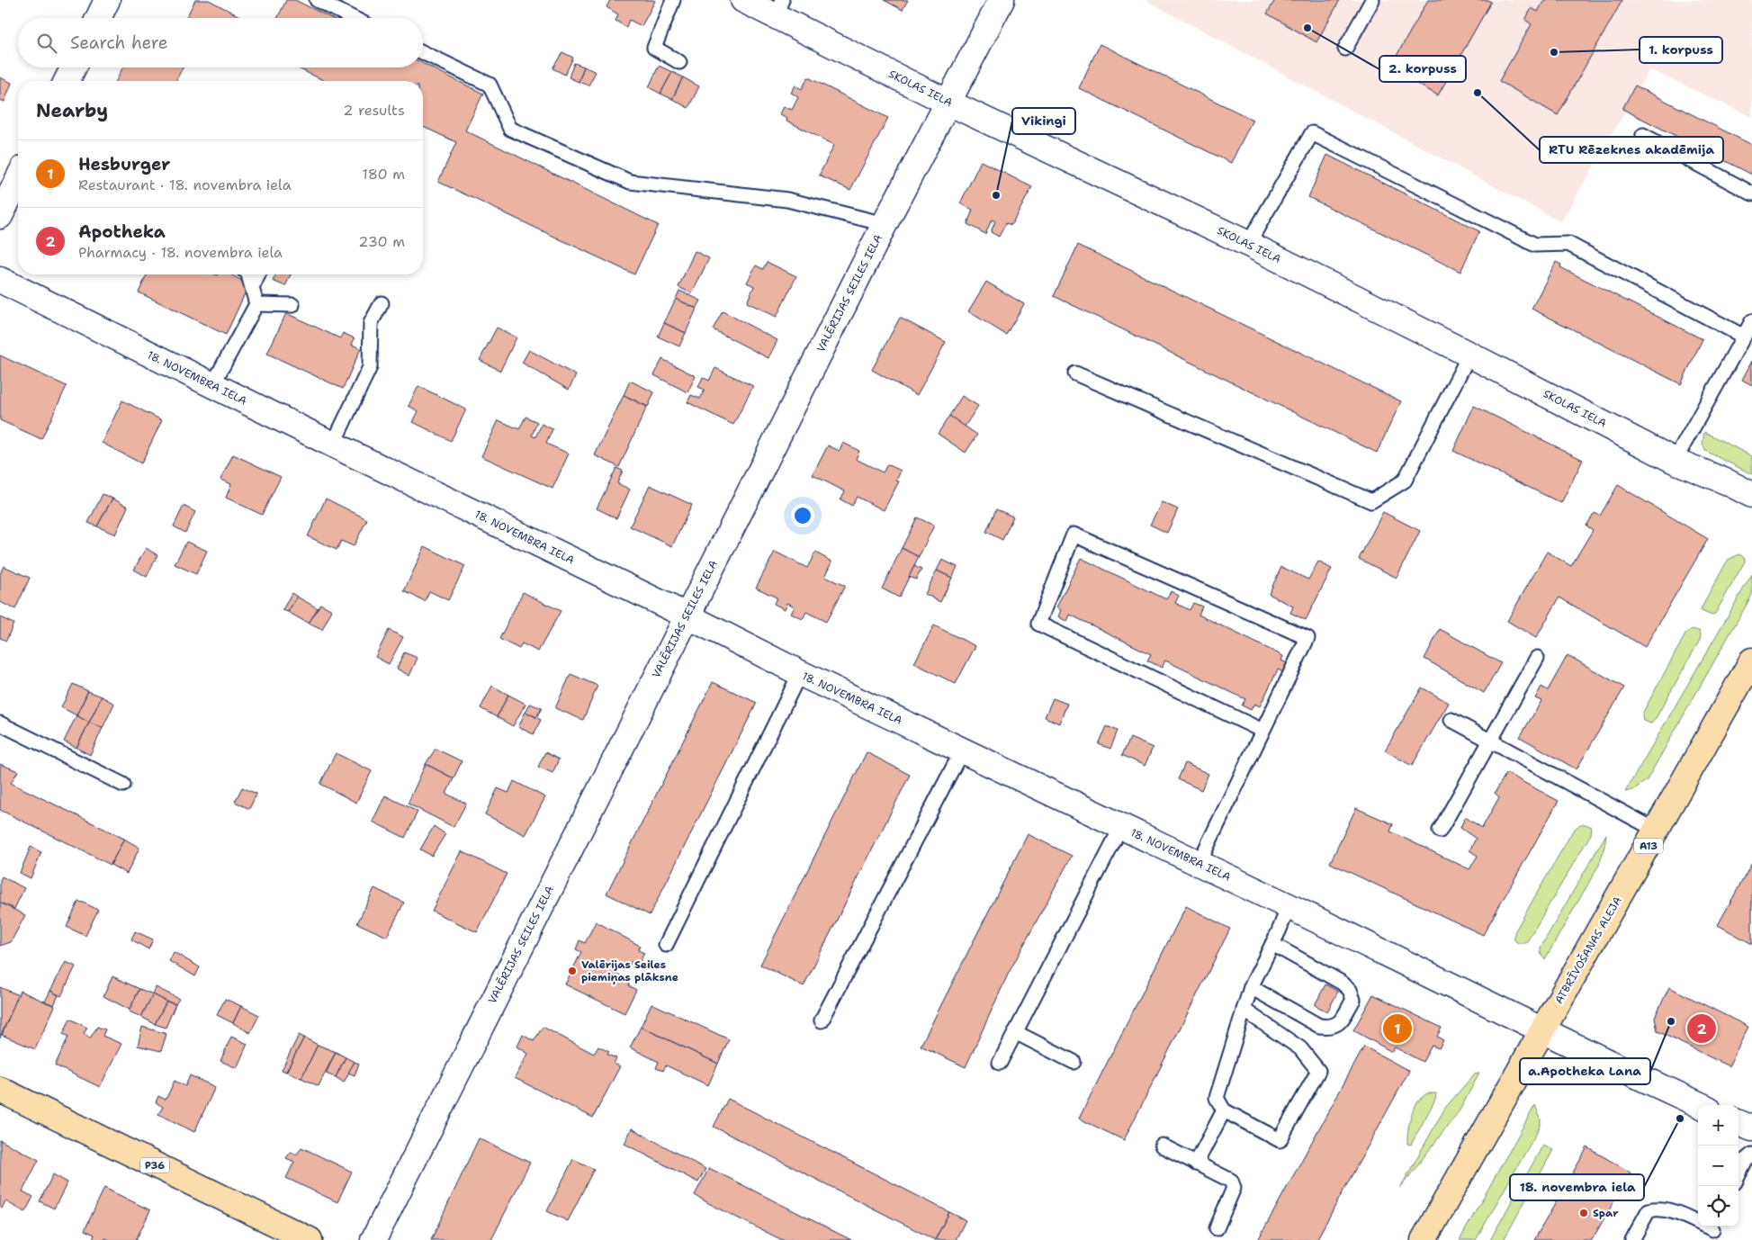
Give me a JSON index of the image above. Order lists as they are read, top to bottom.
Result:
{
  "streets": {
    "main road": ["A13", "ATBRĪVOŠANAS ALEJA", "P36"],
    "street": ["SKOLAS IELA", "VALĒRIJAS SEILES IELA", "18. NOVEMBRA IELA"]
  },
  "crossings": [
    ["SKOLAS IELA", "VALĒRIJAS SEILES IELA"],
    ["VALĒRIJAS SEILES IELA", "18. NOVEMBRA IELA"],
    ["18. NOVEMBRA IELA", "ATBRĪVOŠANAS ALEJA"]
  ],
  "places": [
    "2. korpuss",
    "1. korpuss",
    "RTU Rēzeknes akadēmija",
    "Vikingi",
    "Valērijas Seiles piemiņas plāksne",
    "a.Apotheka Lana",
    "18. novembra iela",
    "Spar"
  ],
  "page": {
    "search": "Search here",
    "heading": ["Nearby", "2 results"],
    "list": [
      {
        "mark": "1",
        "name": "Hesburger",
        "note": "Restaurant · 18. novembra iela",
        "value": "180 m"
      },
      {
        "mark": "2",
        "name": "Apotheka",
        "note": "Pharmacy · 18. novembra iela",
        "value": "230 m"
      }
    ],
    "pins": ["1", "2"],
    "map_buttons": ["+", "−"]
  }
}
